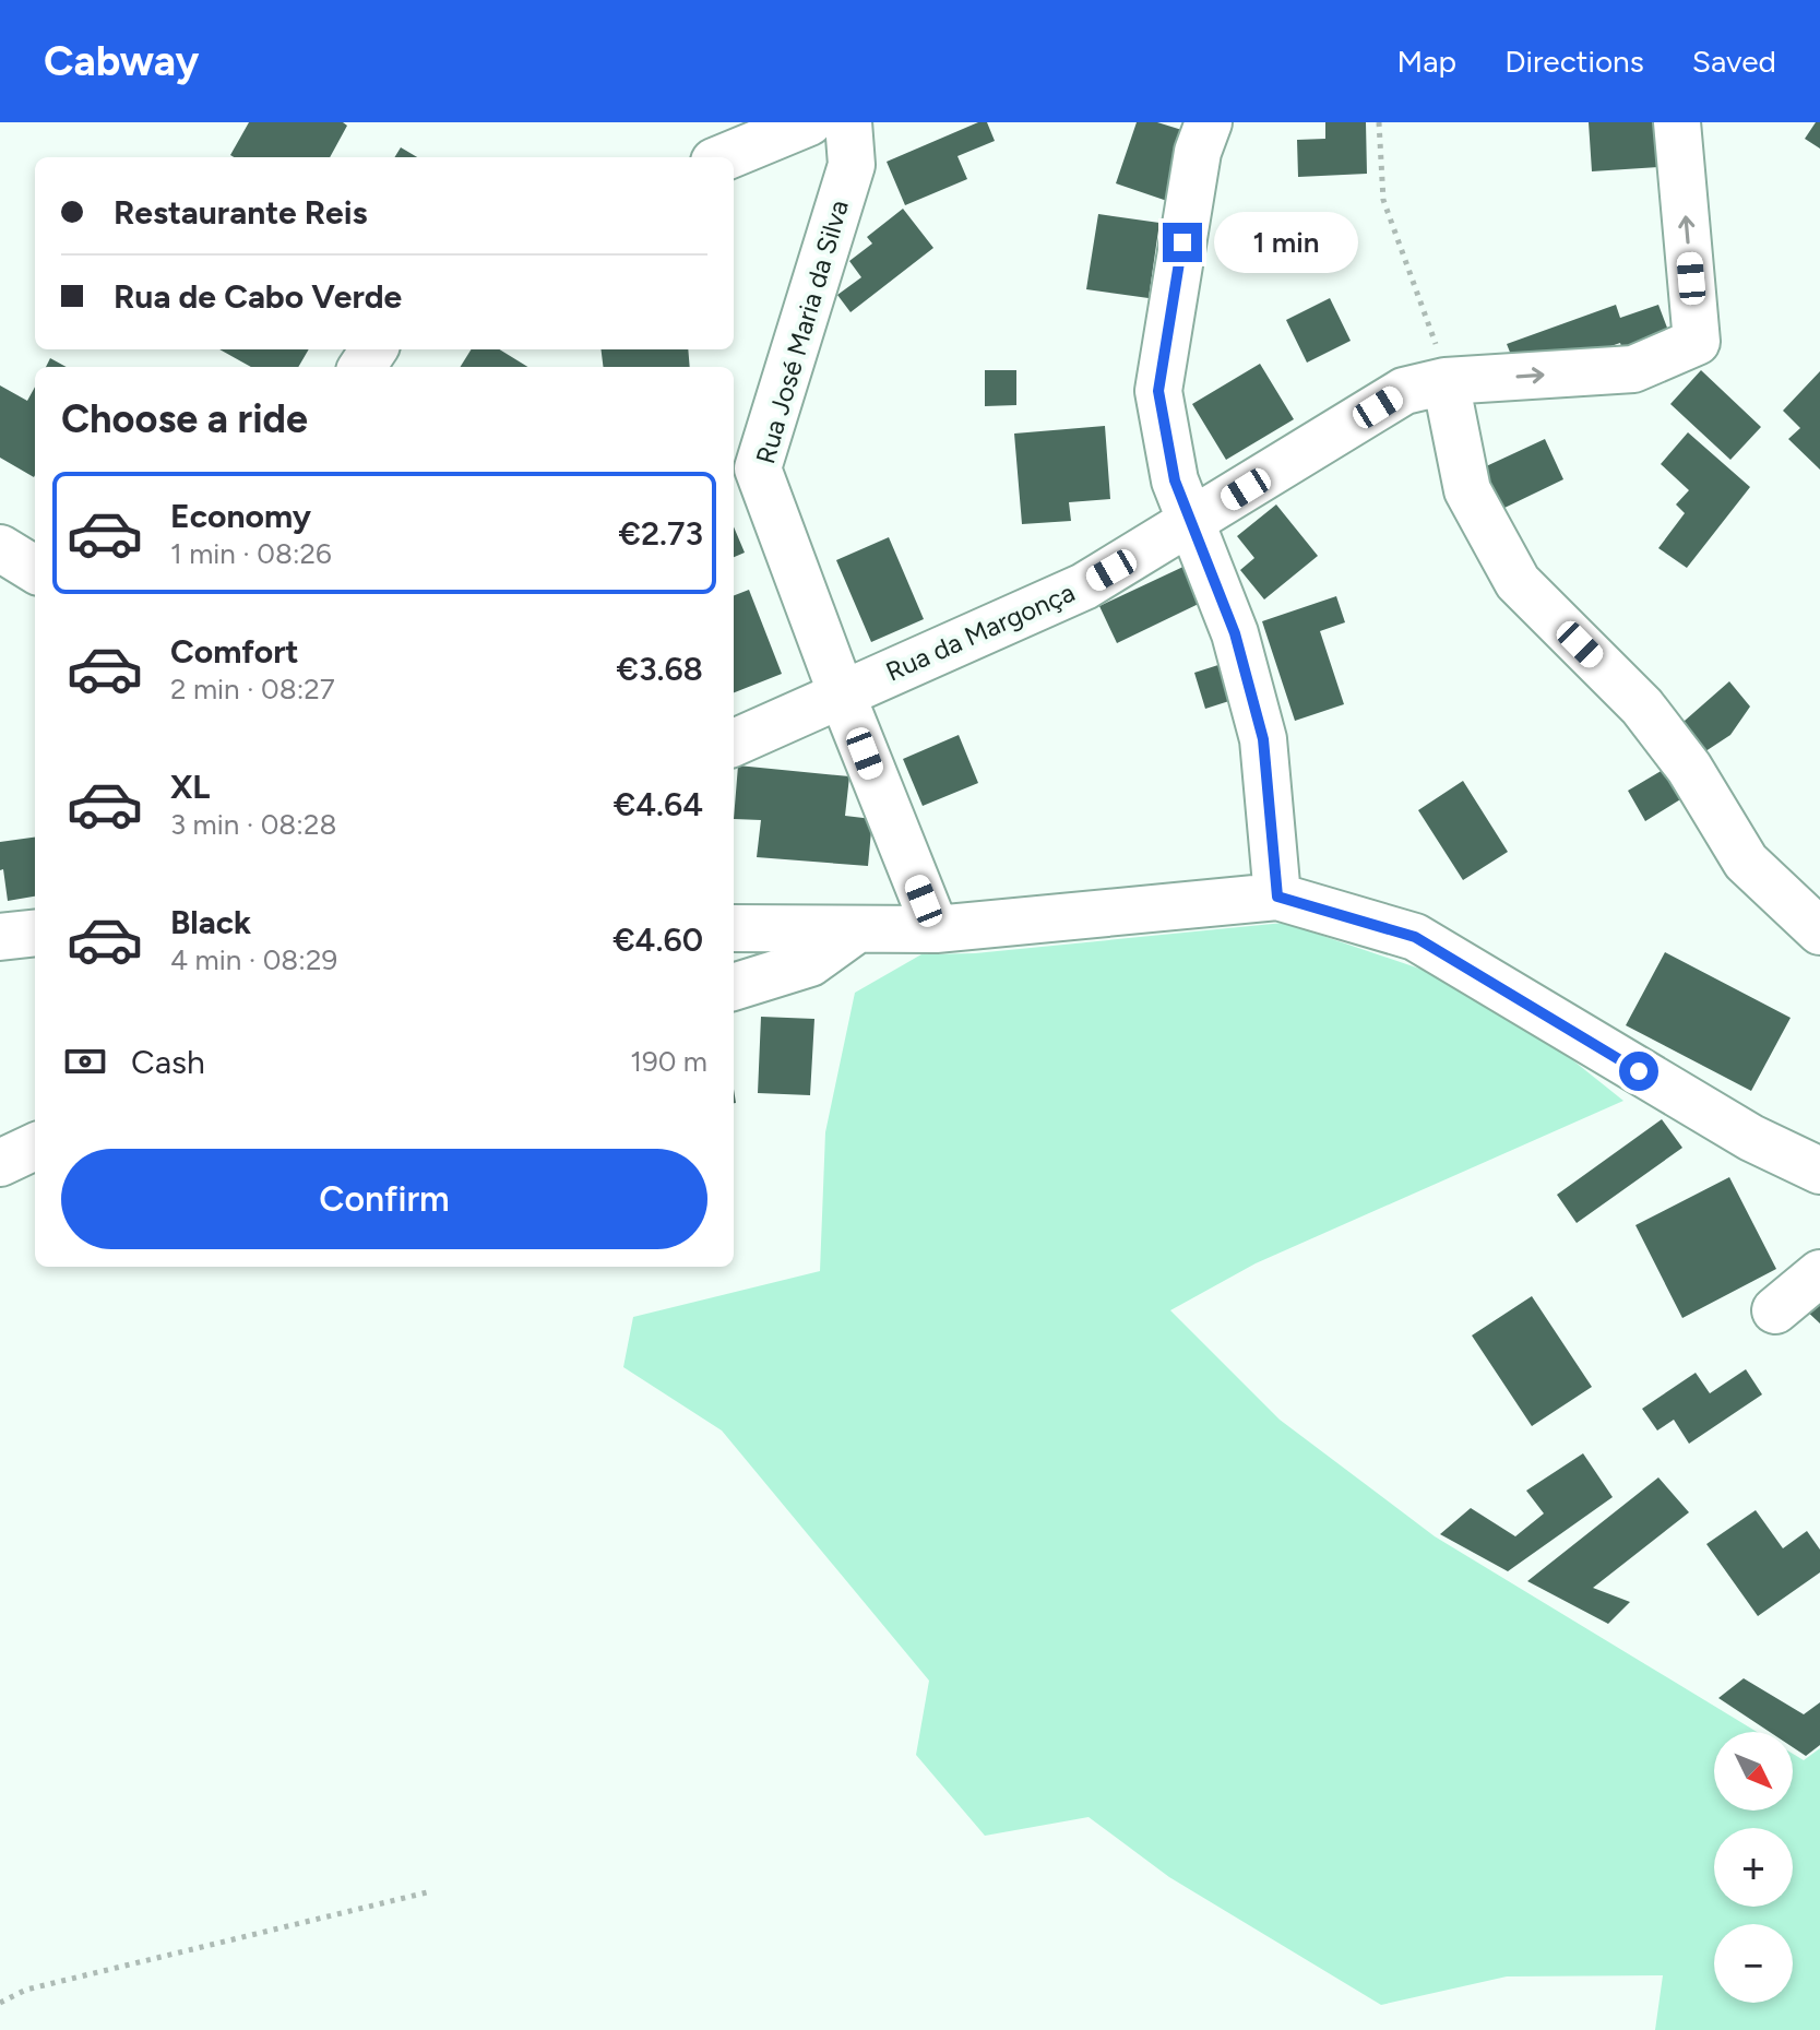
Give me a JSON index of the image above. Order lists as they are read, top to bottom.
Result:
{
  "streets": {
    "street": ["Rua José Maria da Silva", "Rua da Margonça"]
  },
  "crossings": [
    ["Rua José Maria da Silva", "Rua da Margonça"]
  ],
  "north": "bottom right",
  "page": {
    "header": "Cabway",
    "nav": ["Map", "Directions", "Saved"],
    "banner": ["Restaurante Reis", "Rua de Cabo Verde"],
    "bubble": "1 min",
    "heading": "Choose a ride",
    "list": [
      {
        "name": "Economy",
        "note": "1 min · 08:26",
        "value": "€2.73"
      },
      {
        "name": "Comfort",
        "note": "2 min · 08:27",
        "value": "€3.68"
      },
      {
        "name": "XL",
        "note": "3 min · 08:28",
        "value": "€4.64"
      },
      {
        "name": "Black",
        "note": "4 min · 08:29",
        "value": "€4.60"
      }
    ],
    "pay": ["Cash", "190 m"],
    "buttons": "Confirm",
    "map_buttons": ["+", "−"]
  }
}
